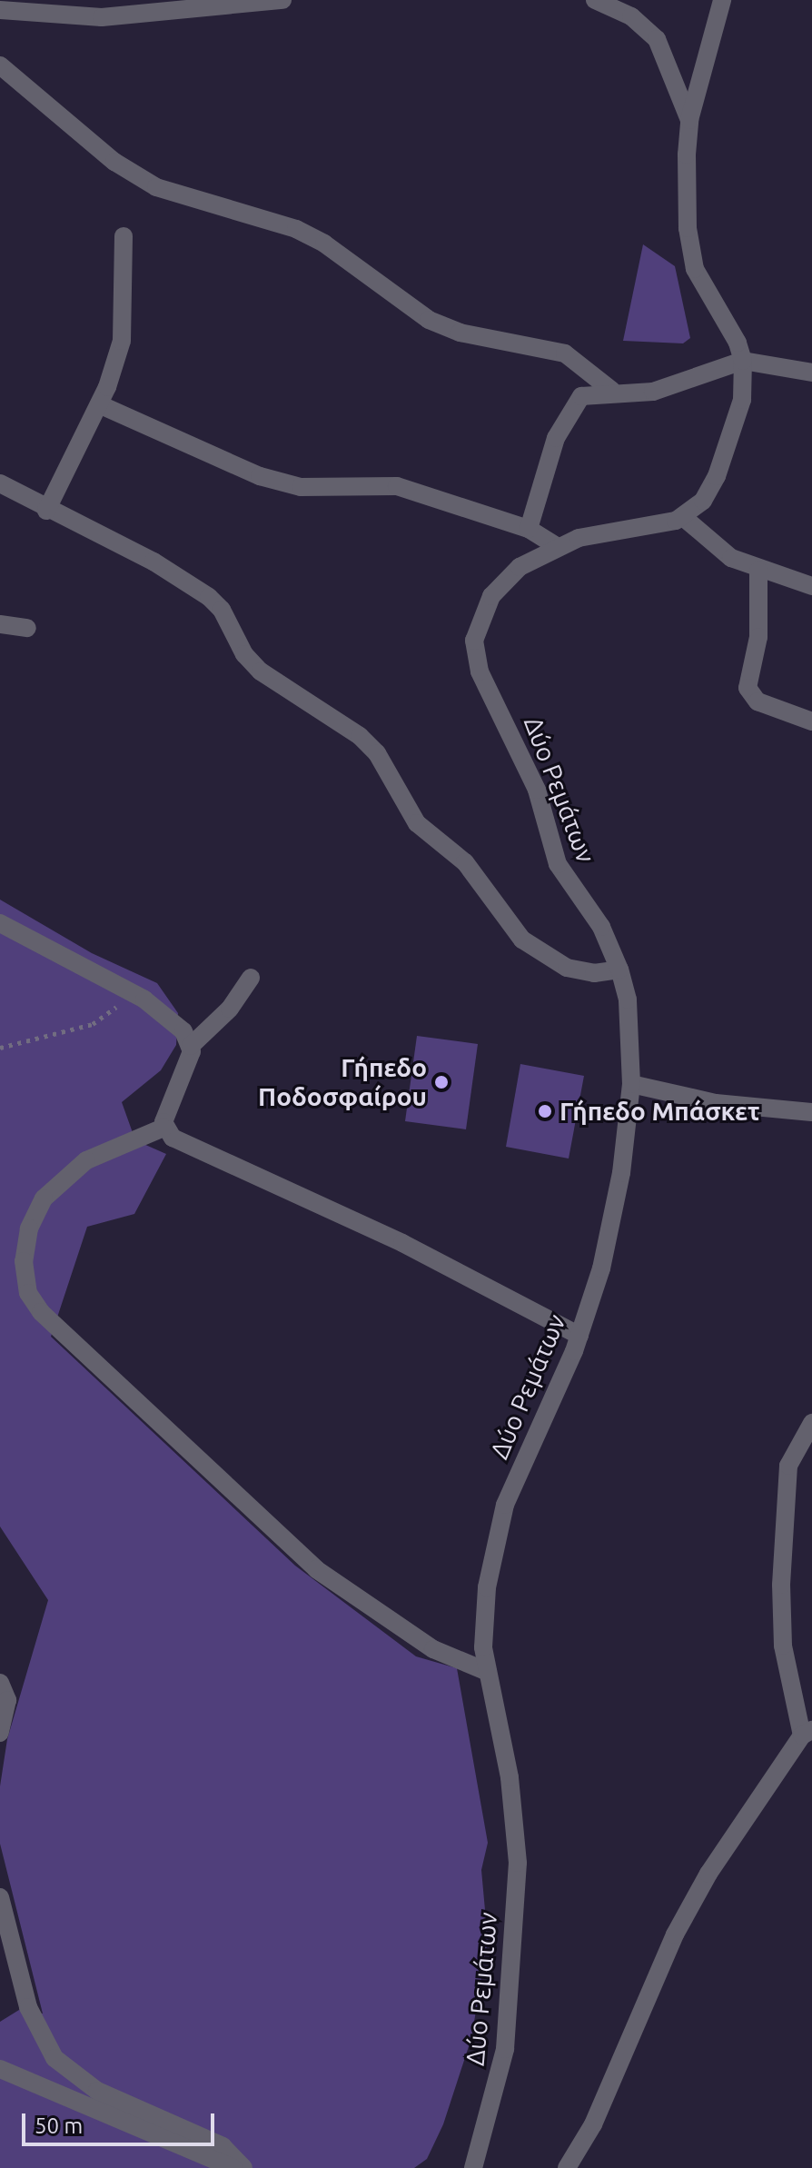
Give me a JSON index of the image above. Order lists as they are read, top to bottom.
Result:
{
  "streets": {
    "street": ["Δύο Ρεμάτων"]
  },
  "places": ["Γήπεδο Ποδοσφαίρου", "Γήπεδο Μπάσκετ"],
  "scale_bar": "50 m"
}
